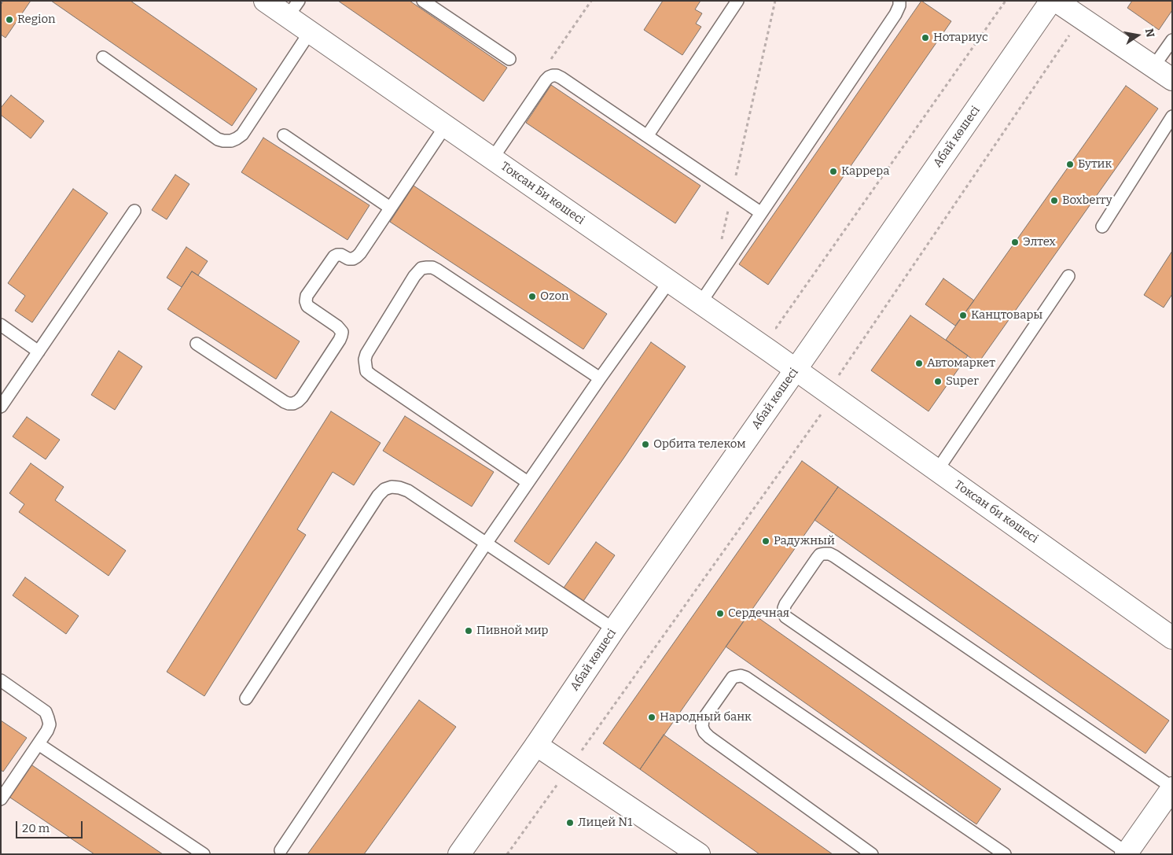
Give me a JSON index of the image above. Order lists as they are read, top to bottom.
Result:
{
  "streets": {
    "street": ["Абай көшесі", "Токсан Би көшесі", "Токсан би көшесі"]
  },
  "crossings": [
    ["Абай көшесі", "Токсан Би көшесі"],
    ["Токсан Би көшесі", "Токсан би көшесі"]
  ],
  "places": [
    "Region",
    "Нотариус",
    "Бутик",
    "Каррера",
    "Boxberry",
    "Элтех",
    "Ozon",
    "Канцтовары",
    "Автомаркет",
    "Super",
    "Орбита телеком",
    "Радужный",
    "Сердечная",
    "Пивной мир",
    "Народный банк",
    "Лицей N1"
  ],
  "scale_bar": "20 m",
  "north": "right"
}
